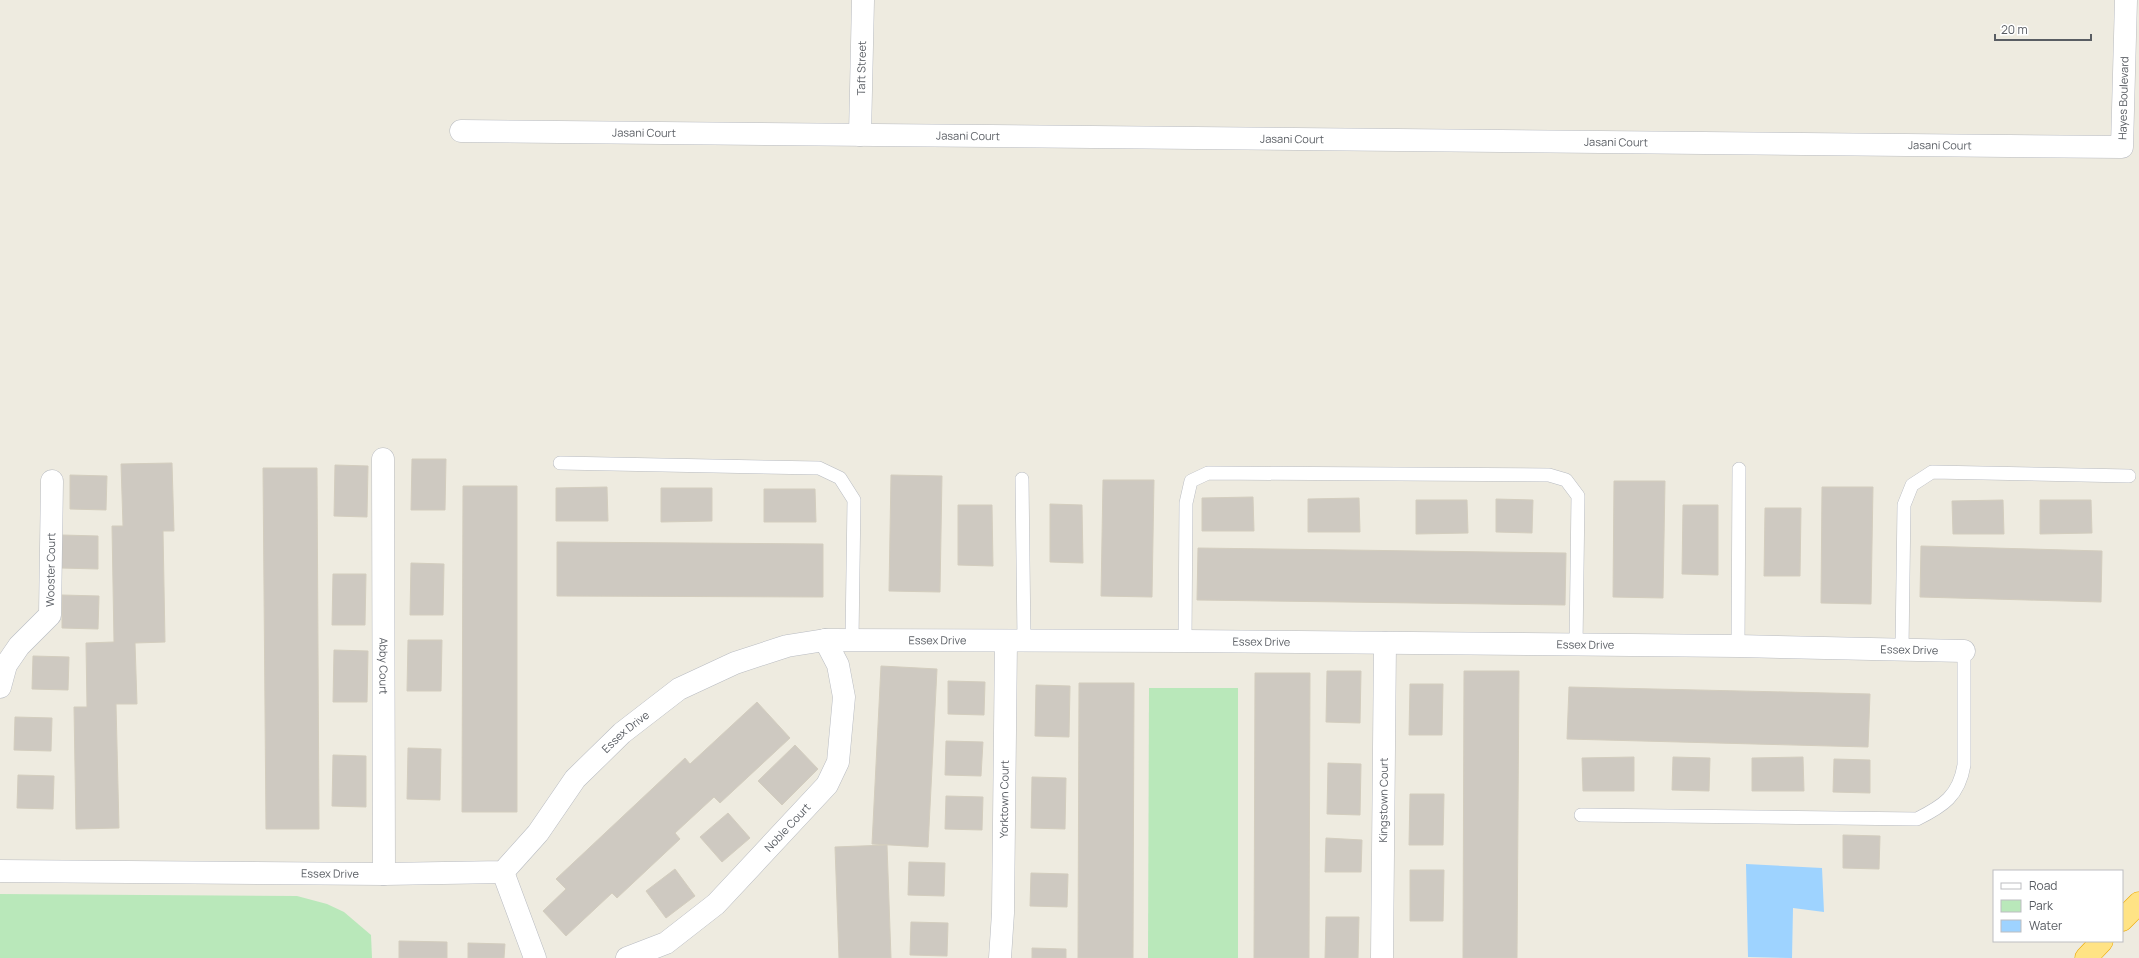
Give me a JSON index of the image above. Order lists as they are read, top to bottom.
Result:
{
  "streets": {
    "street": [
      "Taft Street",
      "Hayes Boulevard",
      "Jasani Court",
      "Wooster Court",
      "Essex Drive",
      "Abby Court",
      "Yorktown Court",
      "Kingstown Court",
      "Noble Court"
    ]
  },
  "crossings": [
    ["Taft Street", "Jasani Court"],
    ["Hayes Boulevard", "Jasani Court"],
    ["Essex Drive", "Abby Court"],
    ["Essex Drive", "Yorktown Court"],
    ["Essex Drive", "Kingstown Court"],
    ["Essex Drive", "Noble Court"]
  ],
  "legend": ["Road", "Park", "Water"],
  "scale_bar": "20 m"
}
